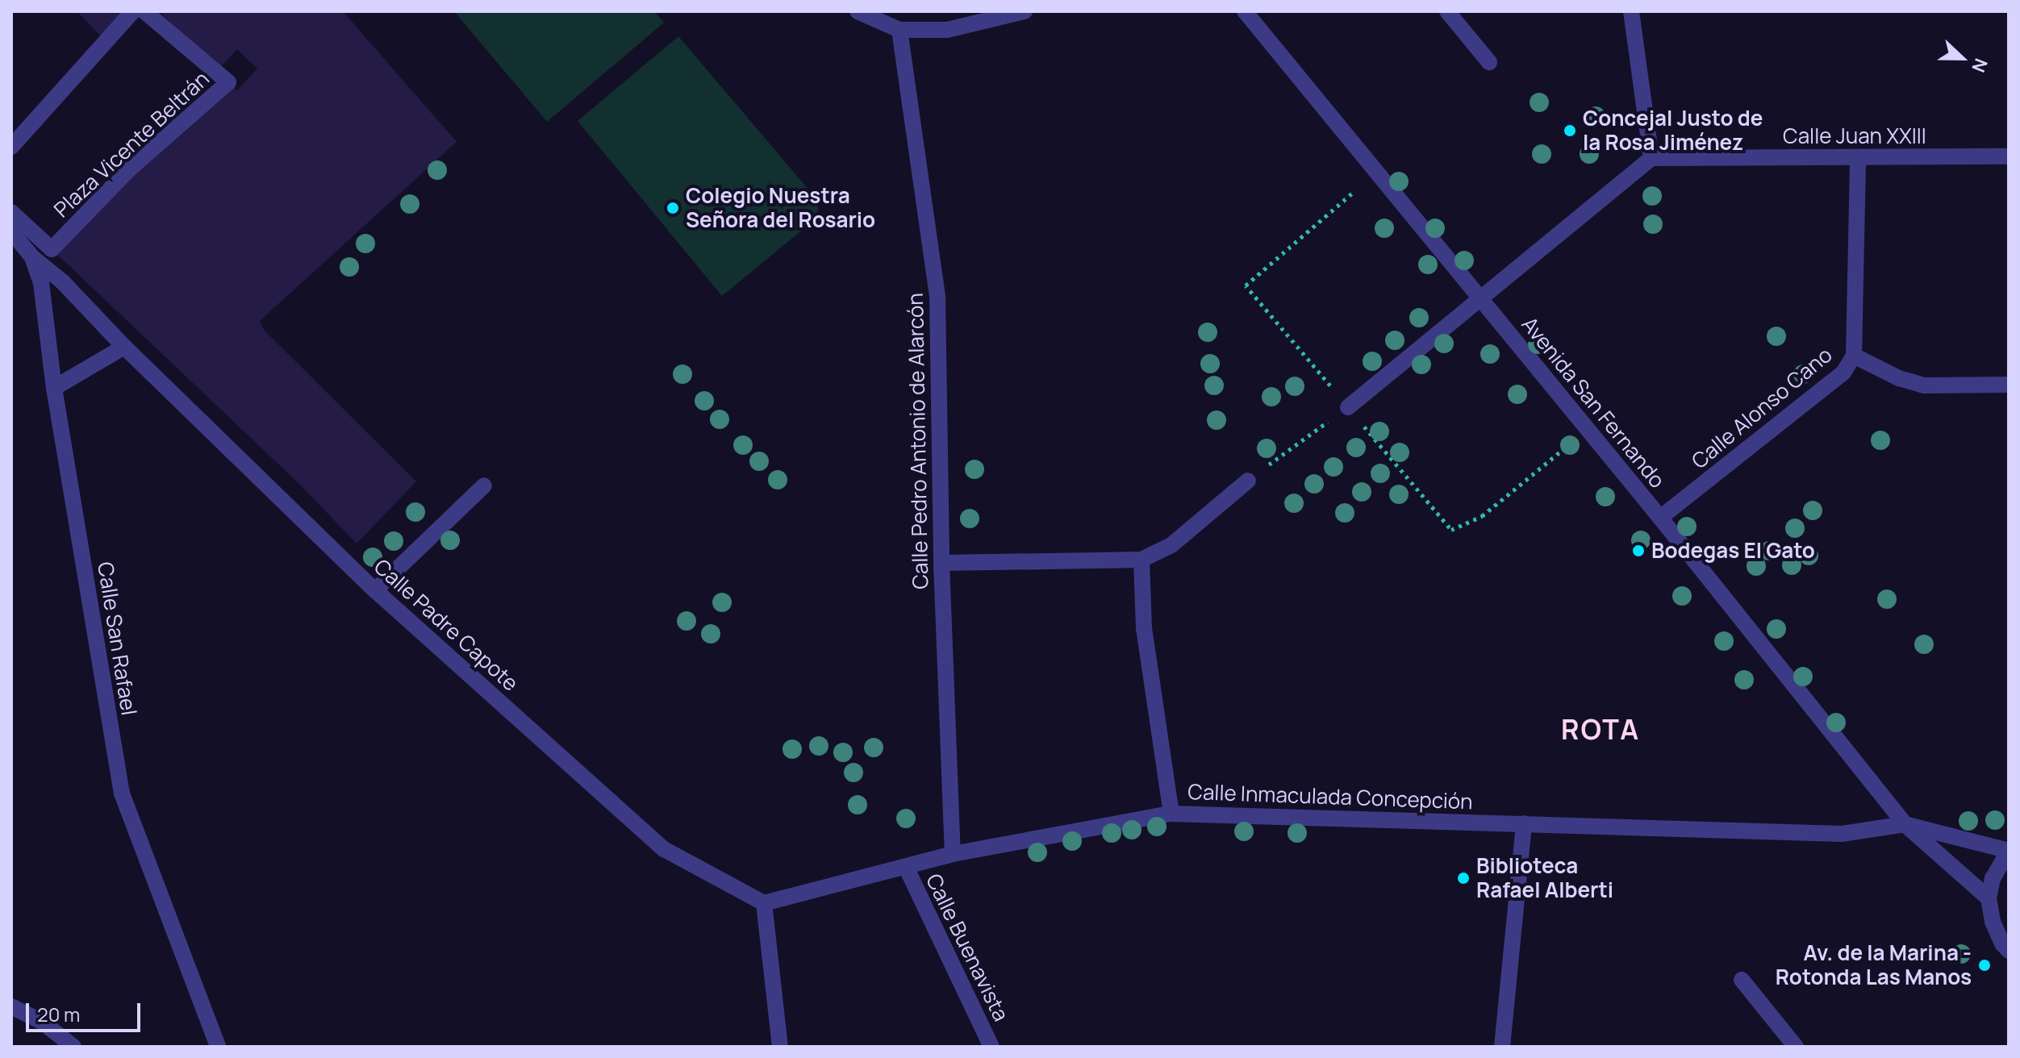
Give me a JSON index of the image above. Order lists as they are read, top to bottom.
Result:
{
  "streets": {
    "street": [
      "Calle Juan XXIII",
      "Plaza Vicente Beltrán",
      "Avenida San Fernando",
      "Calle Alonso Cano",
      "Calle Pedro Antonio de Alarcón",
      "Calle Padre Capote",
      "Calle San Rafael",
      "Calle Inmaculada Concepción",
      "Calle Buenavista"
    ]
  },
  "crossings": [
    ["Calle Juan XXIII", "Calle Alonso Cano"],
    ["Avenida San Fernando", "Calle Alonso Cano"],
    ["Avenida San Fernando", "Calle Inmaculada Concepción"],
    ["Calle Pedro Antonio de Alarcón", "Calle Inmaculada Concepción"],
    ["Calle Padre Capote", "Calle San Rafael"],
    ["Calle Padre Capote", "Calle Inmaculada Concepción"],
    ["Calle Inmaculada Concepción", "Calle Buenavista"]
  ],
  "districts": ["ROTA"],
  "places": [
    "Concejal Justo de la Rosa Jiménez",
    "Colegio Nuestra Señora del Rosario",
    "Bodegas El Gato",
    "Biblioteca Rafael Alberti",
    "Av. de la Marina - Rotonda Las Manos"
  ],
  "scale_bar": "20 m",
  "north": "right"
}
